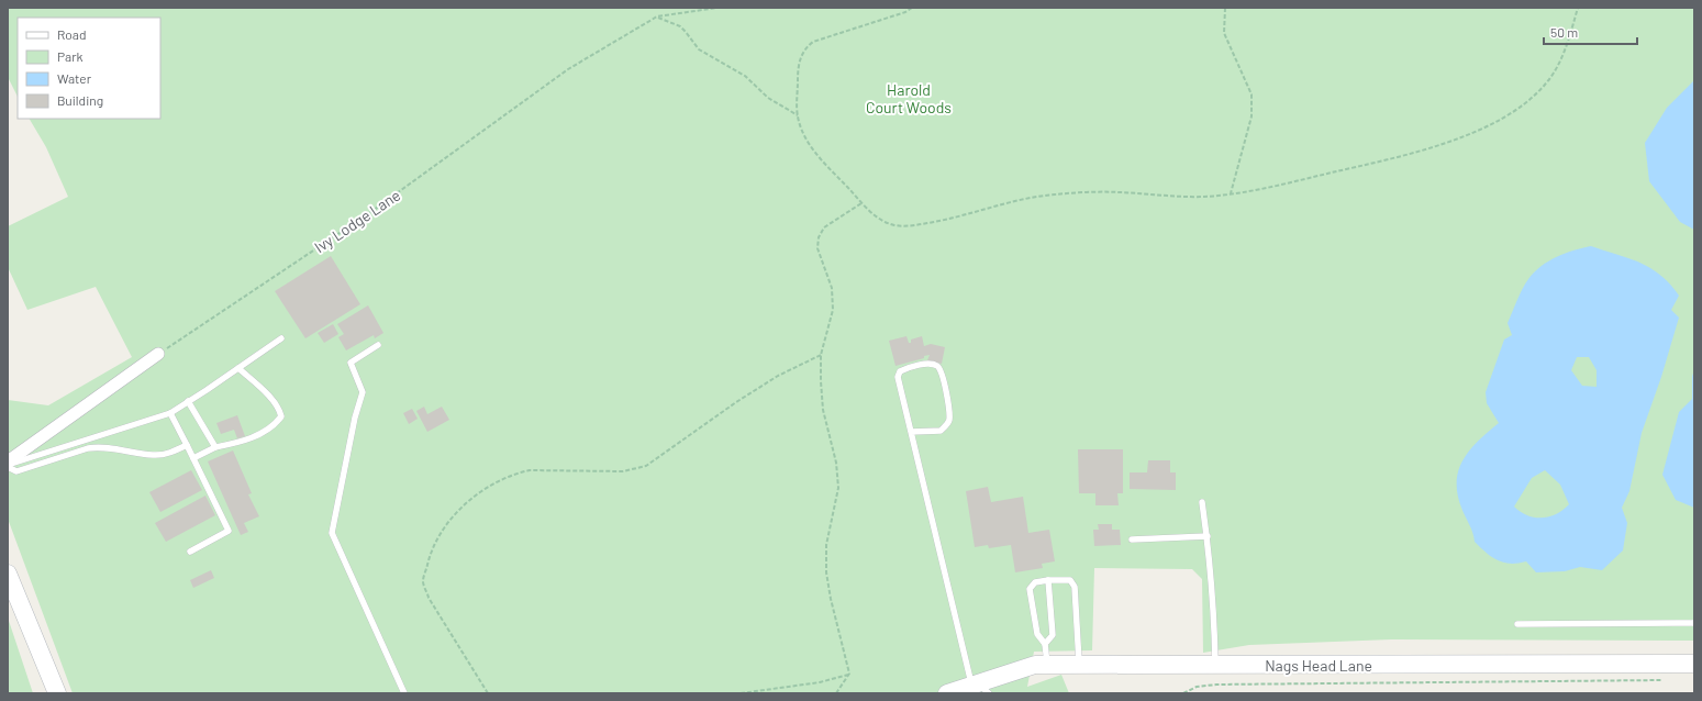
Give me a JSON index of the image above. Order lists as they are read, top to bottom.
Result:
{
  "streets": {
    "street": ["Nags Head Lane"],
    "path": ["Ivy Lodge Lane"]
  },
  "parks": ["Harold Court Woods"],
  "legend": [
    "Road",
    "Park",
    "Water",
    "Building"
  ],
  "scale_bar": "50 m"
}
